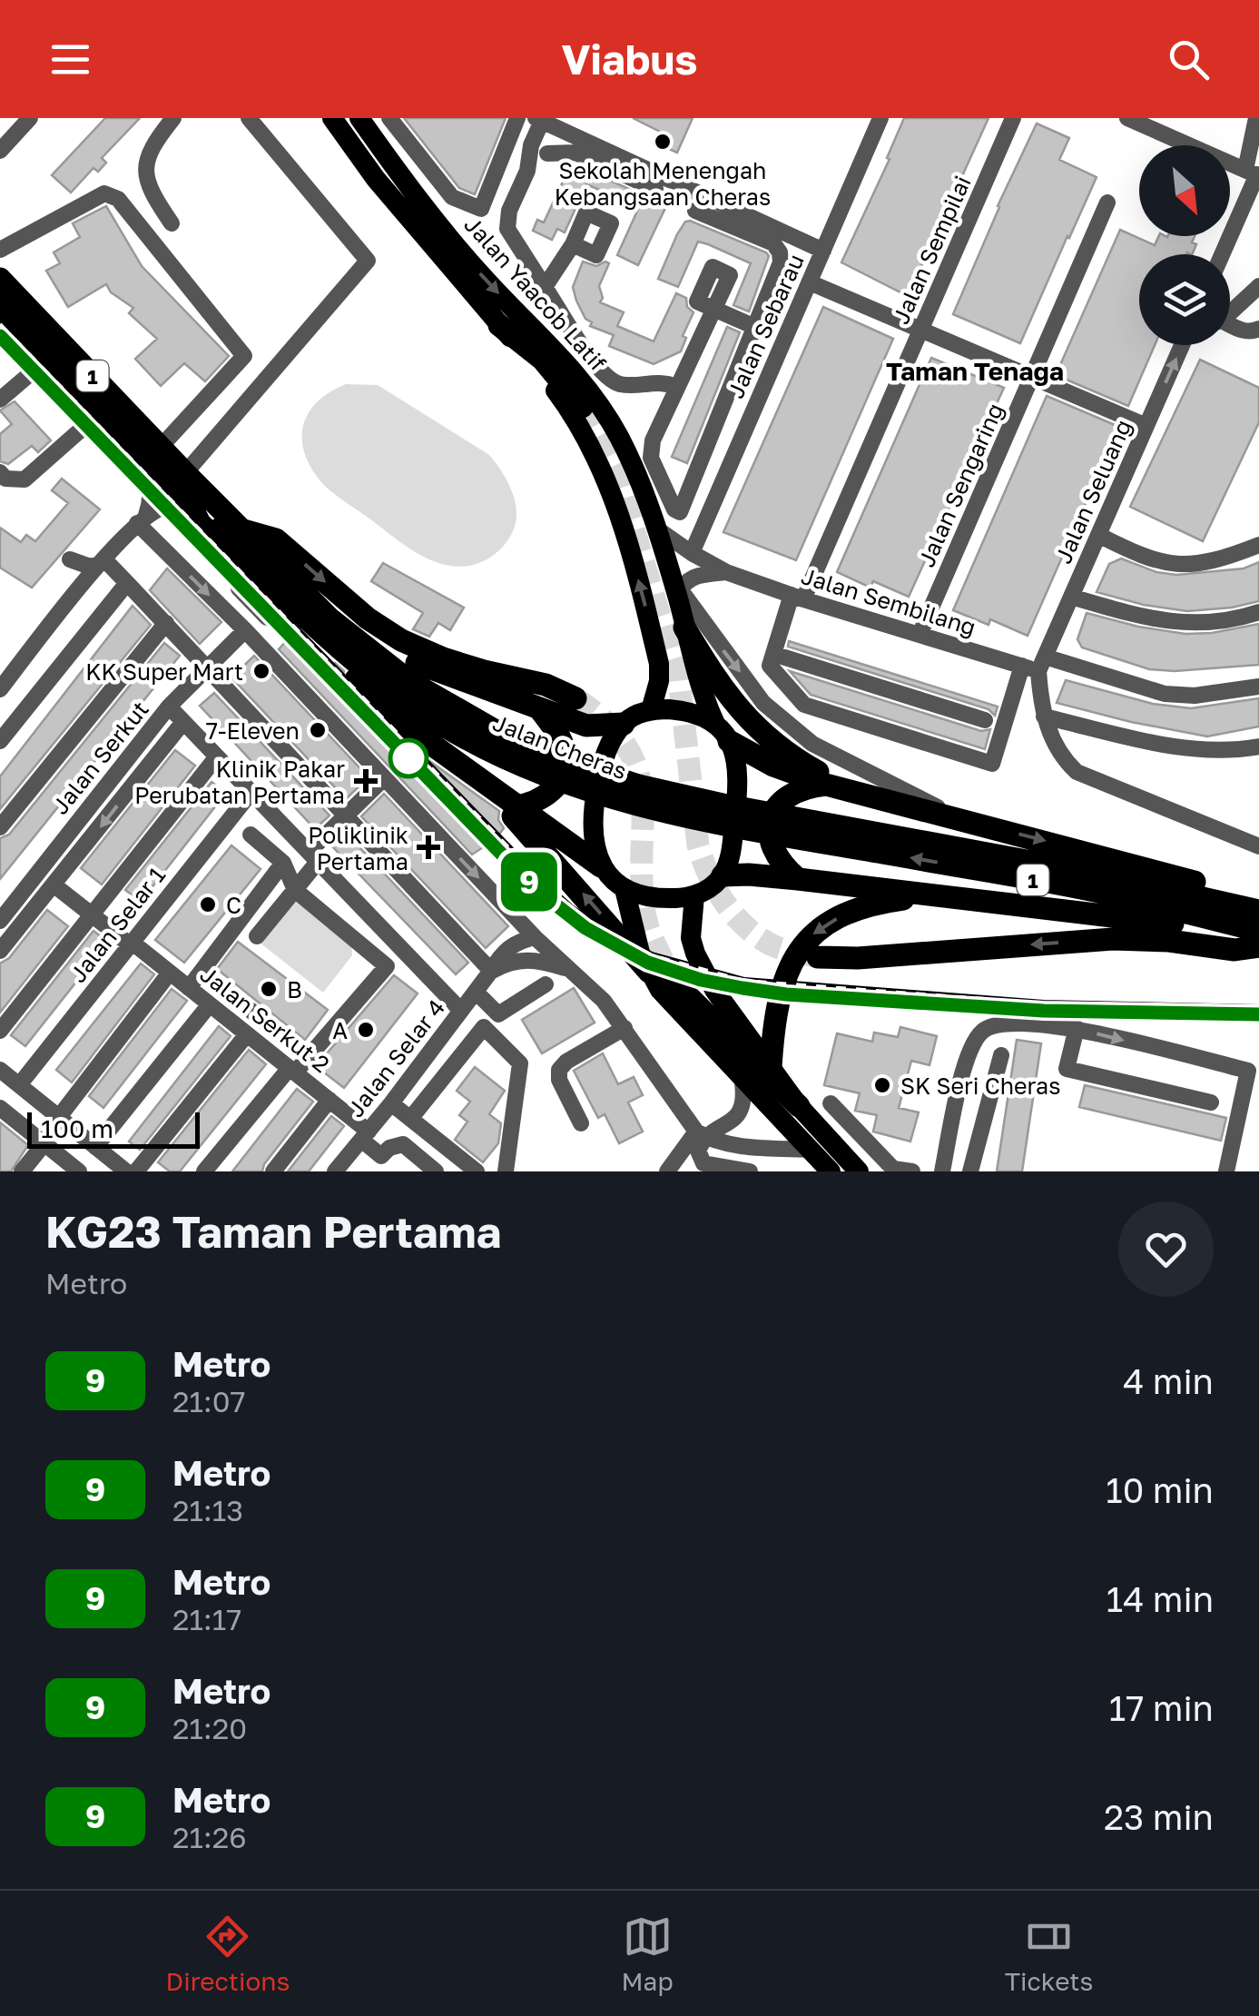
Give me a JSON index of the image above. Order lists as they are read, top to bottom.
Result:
{
  "streets": {
    "highway": ["1", "Jalan Cheras"],
    "main road": ["Jalan Yaacob Latif"],
    "street": [
      "Jalan Sempilai",
      "Jalan Sebarau",
      "Jalan Sengaring",
      "Jalan Seluang",
      "Jalan Sembilang",
      "Jalan Serkut",
      "Jalan Selar 1",
      "Jalan Serkut 2",
      "Jalan Selar 4"
    ]
  },
  "crossings": [
    ["Jalan Sempilai", "Jalan Seluang"],
    ["Jalan Sempilai", "Jalan Sembilang"],
    ["Jalan Yaacob Latif", "Jalan Sembilang"],
    ["Jalan Sebarau", "Jalan Sembilang"],
    ["Jalan Sengaring", "Jalan Sembilang"],
    ["Jalan Seluang", "Jalan Sembilang"],
    ["Jalan Serkut", "Jalan Serkut 2"],
    ["Jalan Selar 1", "Jalan Serkut 2"],
    ["Jalan Serkut 2", "Jalan Selar 4"]
  ],
  "districts": ["Taman Tenaga"],
  "places": {
    "other": [
      "Sekolah Menengah Kebangsaan Cheras",
      "KK Super Mart",
      "7-Eleven",
      "C",
      "B",
      "A",
      "SK Seri Cheras"
    ],
    "health": ["Klinik Pakar Perubatan Pertama", "Poliklinik Pertama"]
  },
  "lines": ["metro line 9"],
  "scale_bar": "100 m",
  "north": "bottom right",
  "page": {
    "header": "Viabus",
    "on_map": "9",
    "scale": "100 m",
    "heading": ["KG23 Taman Pertama", "Metro"],
    "list": [
      {
        "mark": "9",
        "name": "Metro",
        "note": "21:07",
        "value": "4 min"
      },
      {
        "mark": "9",
        "name": "Metro",
        "note": "21:13",
        "value": "10 min"
      },
      {
        "mark": "9",
        "name": "Metro",
        "note": "21:17",
        "value": "14 min"
      },
      {
        "mark": "9",
        "name": "Metro",
        "note": "21:20",
        "value": "17 min"
      },
      {
        "mark": "9",
        "name": "Metro",
        "note": "21:26",
        "value": "23 min"
      }
    ],
    "tabs": ["Directions", "Map", "Tickets"]
  }
}
